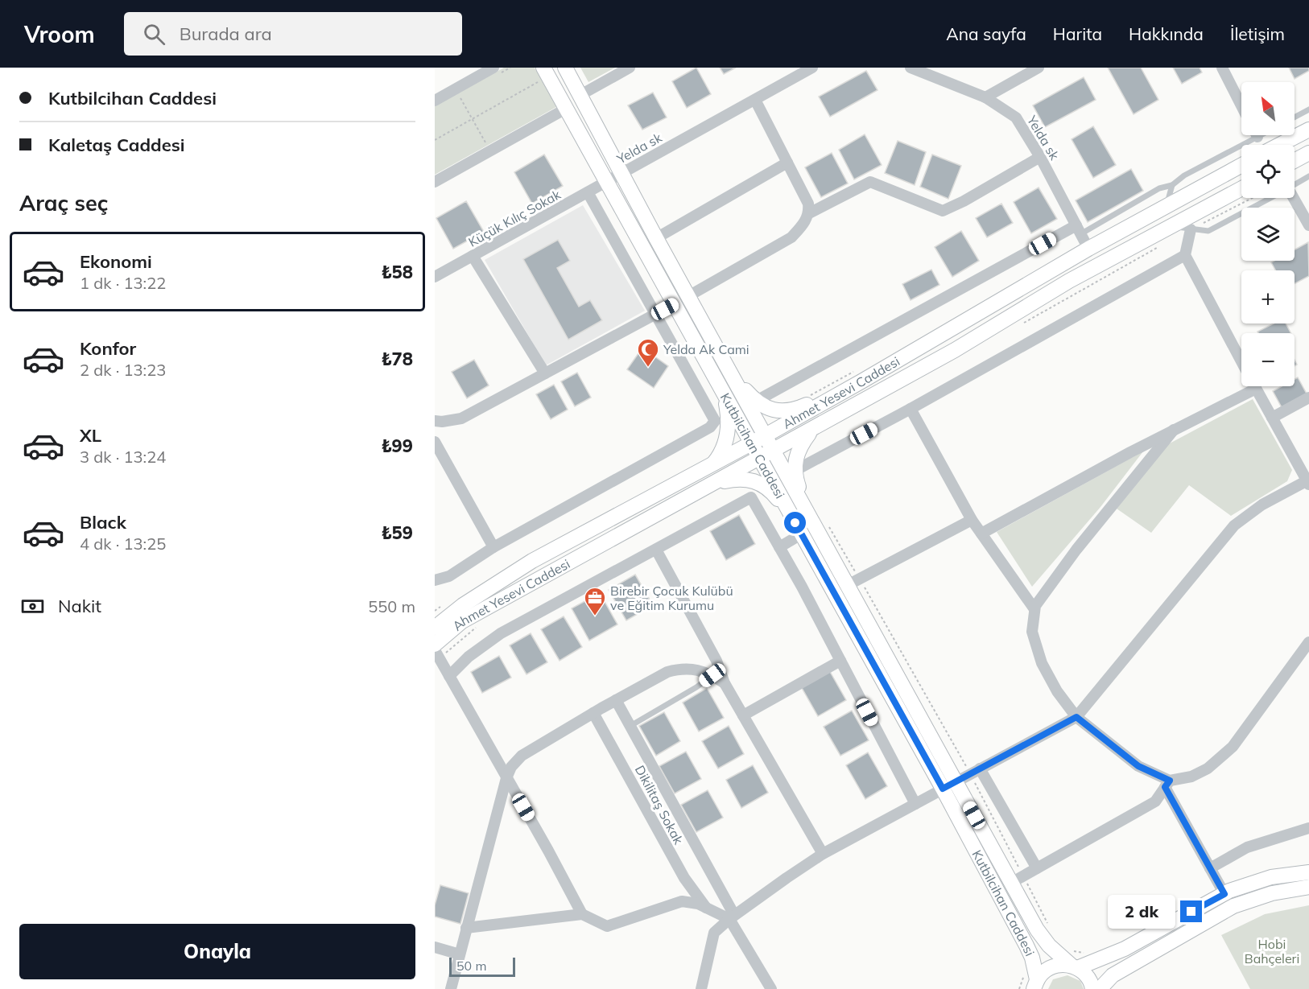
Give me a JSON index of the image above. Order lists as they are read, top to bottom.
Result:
{
  "streets": {
    "main road": ["Ahmet Yesevi Caddesi", "Kutbilcihan Caddesi"],
    "street": ["Yelda sk", "Küçük Kılıç Sokak", "Dikilitaş Sokak"]
  },
  "crossings": [
    ["Yelda sk", "Küçük Kılıç Sokak"],
    ["Yelda sk", "Ahmet Yesevi Caddesi"],
    ["Yelda sk", "Kutbilcihan Caddesi"],
    ["Küçük Kılıç Sokak", "Kutbilcihan Caddesi"],
    ["Ahmet Yesevi Caddesi", "Kutbilcihan Caddesi"]
  ],
  "parks": ["Hobi Bahçeleri"],
  "places": {
    "mosque": ["Yelda Ak Cami"],
    "office": ["Birebir Çocuk Kulübü ve Eğitim Kurumu"]
  },
  "scale_bar": "50 m",
  "north": "top left",
  "page": {
    "header": "Vroom",
    "search": "Burada ara",
    "nav": [
      "Ana sayfa",
      "Harita",
      "Hakkında",
      "İletişim"
    ],
    "banner": ["Kutbilcihan Caddesi", "Kaletaş Caddesi"],
    "map_buttons": ["+", "−"],
    "heading": "Araç seç",
    "list": [
      {
        "name": "Ekonomi",
        "note": "1 dk · 13:22",
        "value": "₺58"
      },
      {
        "name": "Konfor",
        "note": "2 dk · 13:23",
        "value": "₺78"
      },
      {
        "name": "XL",
        "note": "3 dk · 13:24",
        "value": "₺99"
      },
      {
        "name": "Black",
        "note": "4 dk · 13:25",
        "value": "₺59"
      }
    ],
    "pay": ["Nakit", "550 m"],
    "bubble": "2 dk",
    "buttons": "Onayla",
    "scale": "50 m"
  }
}
